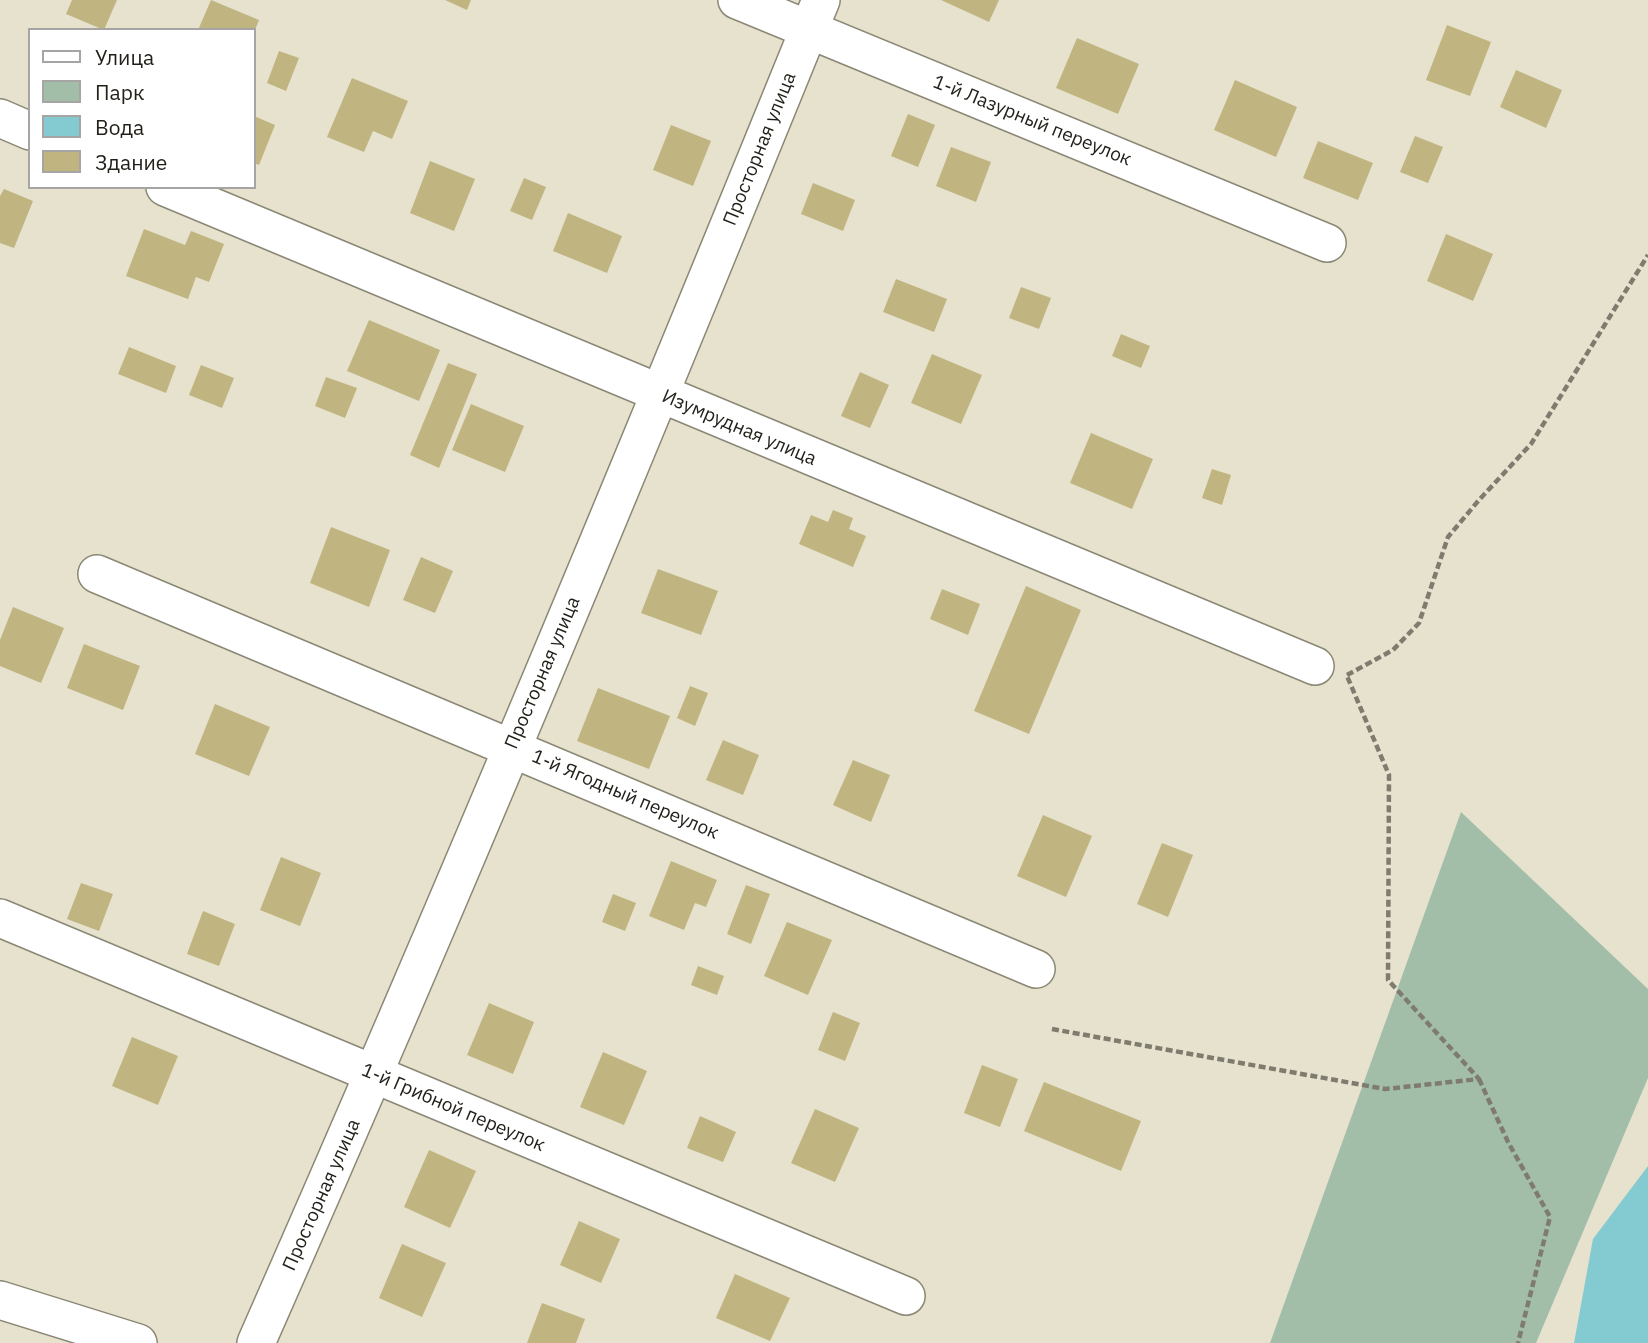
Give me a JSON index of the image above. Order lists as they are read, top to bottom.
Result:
{
  "streets": {
    "street": [
      "1-й Лазурный переулок",
      "Просторная улица",
      "Изумрудная улица",
      "1-й Ягодный переулок",
      "1-й Грибной переулок"
    ]
  },
  "crossings": [
    ["1-й Лазурный переулок", "Просторная улица"],
    ["Просторная улица", "Изумрудная улица"],
    ["Просторная улица", "1-й Ягодный переулок"],
    ["Просторная улица", "1-й Грибной переулок"]
  ],
  "legend": [
    "Улица",
    "Парк",
    "Вода",
    "Здание"
  ]
}
